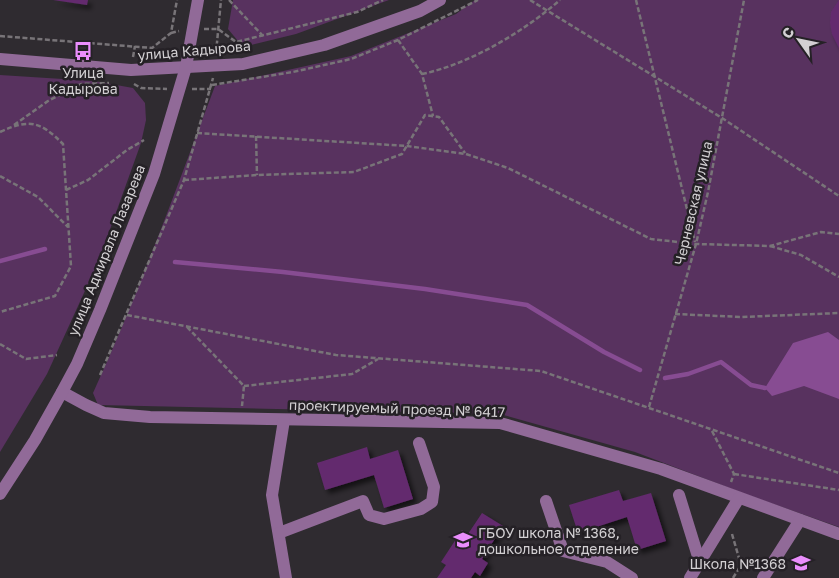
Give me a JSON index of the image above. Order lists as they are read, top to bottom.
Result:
{
  "streets": {
    "street": ["улица Кадырова", "улица Адмирала Лазарева", "проектируемый проезд № 6417"],
    "path": ["Черневская улица"]
  },
  "crossings": [
    ["улица Кадырова", "улица Адмирала Лазарева"],
    ["улица Адмирала Лазарева", "проектируемый проезд № 6417"]
  ],
  "places": {
    "bus stop": ["Улица Кадырова"],
    "school or university": ["ГБОУ школа № 1368, дошкольное отделение", "Школа №1368"]
  },
  "north": "top left"
}
